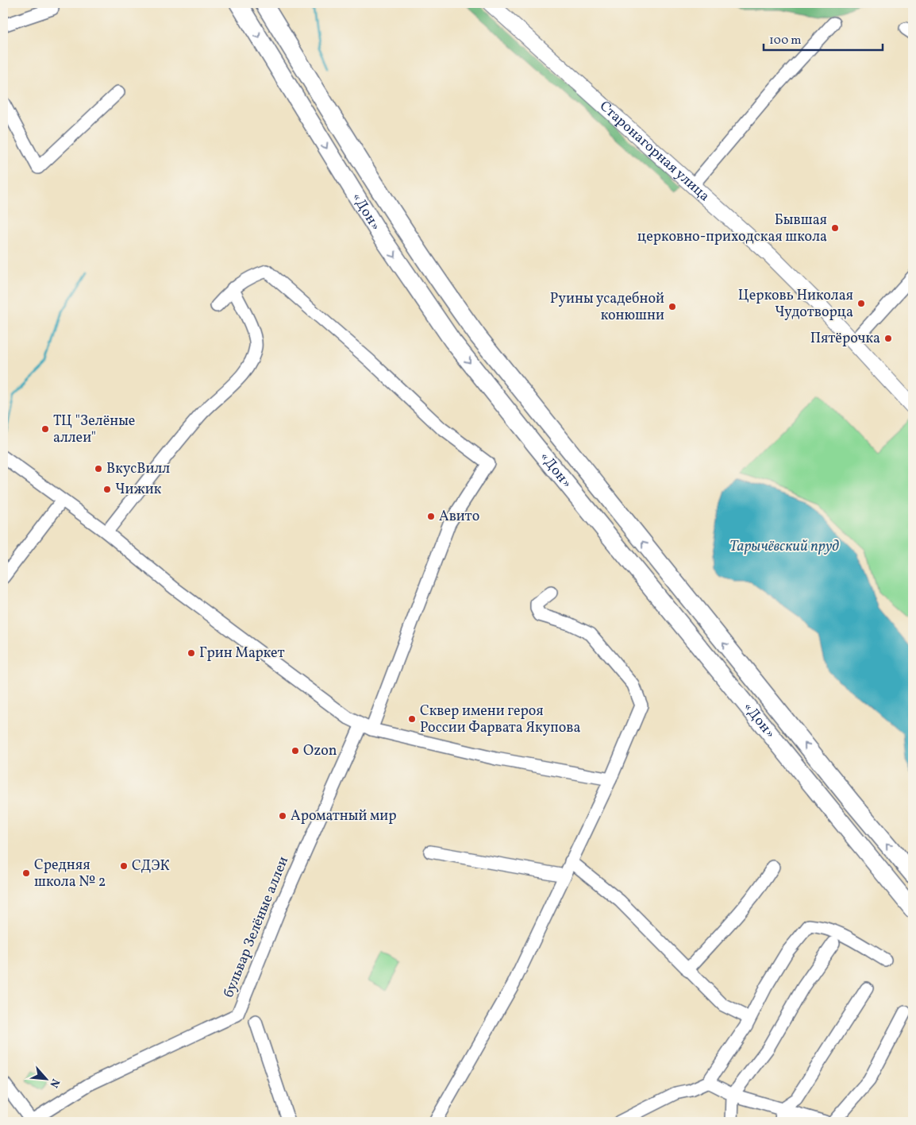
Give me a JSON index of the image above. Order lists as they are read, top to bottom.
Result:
{
  "streets": {
    "highway": ["«Дон»"],
    "main road": ["Старонагорная улица"],
    "street": ["бульвар Зелёные аллеи"]
  },
  "water": ["Тарычёвский пруд"],
  "places": [
    "Бывшая церковно-приходская школа",
    "Церковь Николая Чудотворца",
    "Руины усадебной конюшни",
    "Пятёрочка",
    "ТЦ \"Зелёные аллеи\"",
    "ВкусВилл",
    "Чижик",
    "Авито",
    "Грин Маркет",
    "Сквер имени героя России Фарвата Якупова",
    "Ozon",
    "Ароматный мир",
    "СДЭК",
    "Средняя школа № 2"
  ],
  "scale_bar": "100 m",
  "north": "bottom right"
}
